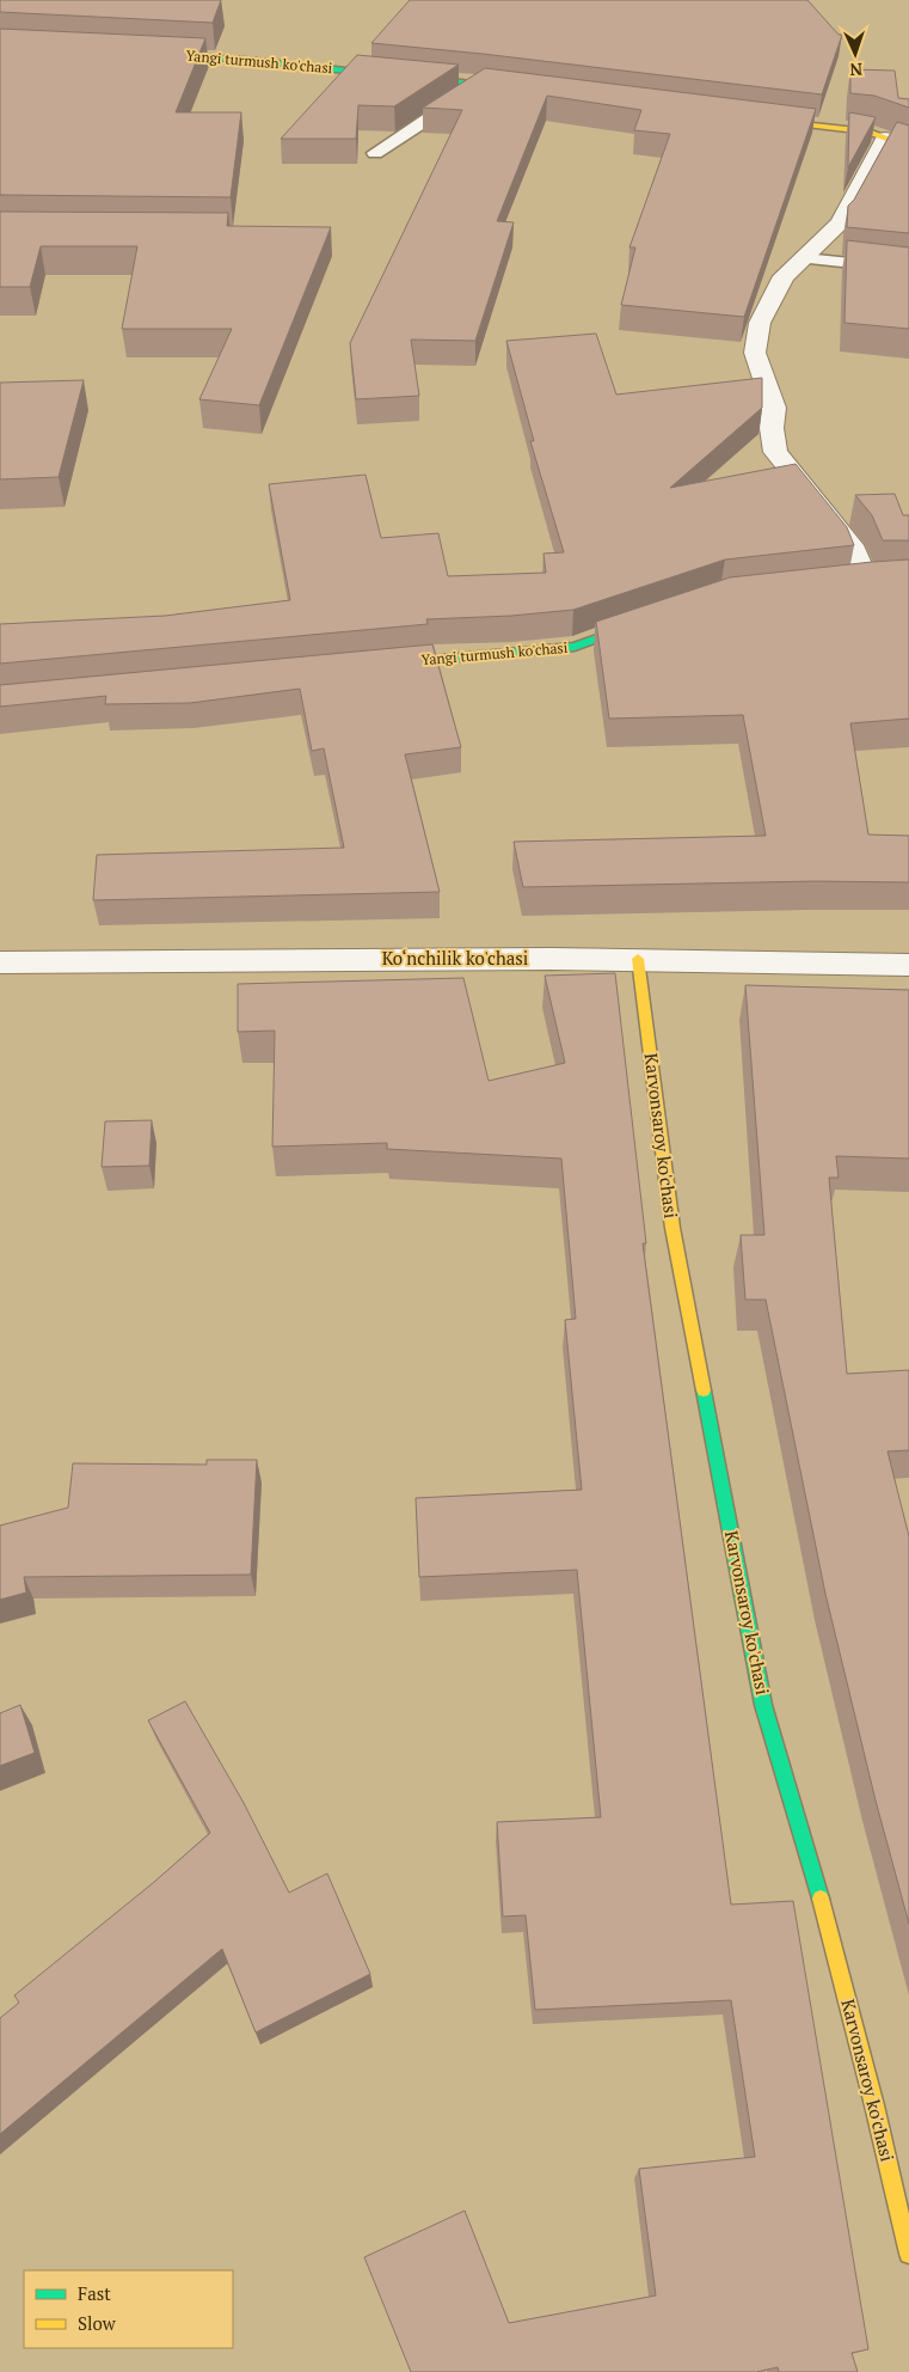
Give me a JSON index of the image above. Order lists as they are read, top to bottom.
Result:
{
  "streets": {
    "street": ["Yangi turmush ko'chasi", "Ko‘nchilik ko'chasi", "Karvonsaroy ko'chasi"]
  },
  "crossings": [
    ["Ko‘nchilik ko'chasi", "Karvonsaroy ko'chasi"]
  ],
  "legend": ["Fast", "Slow"],
  "north": "bottom"
}
